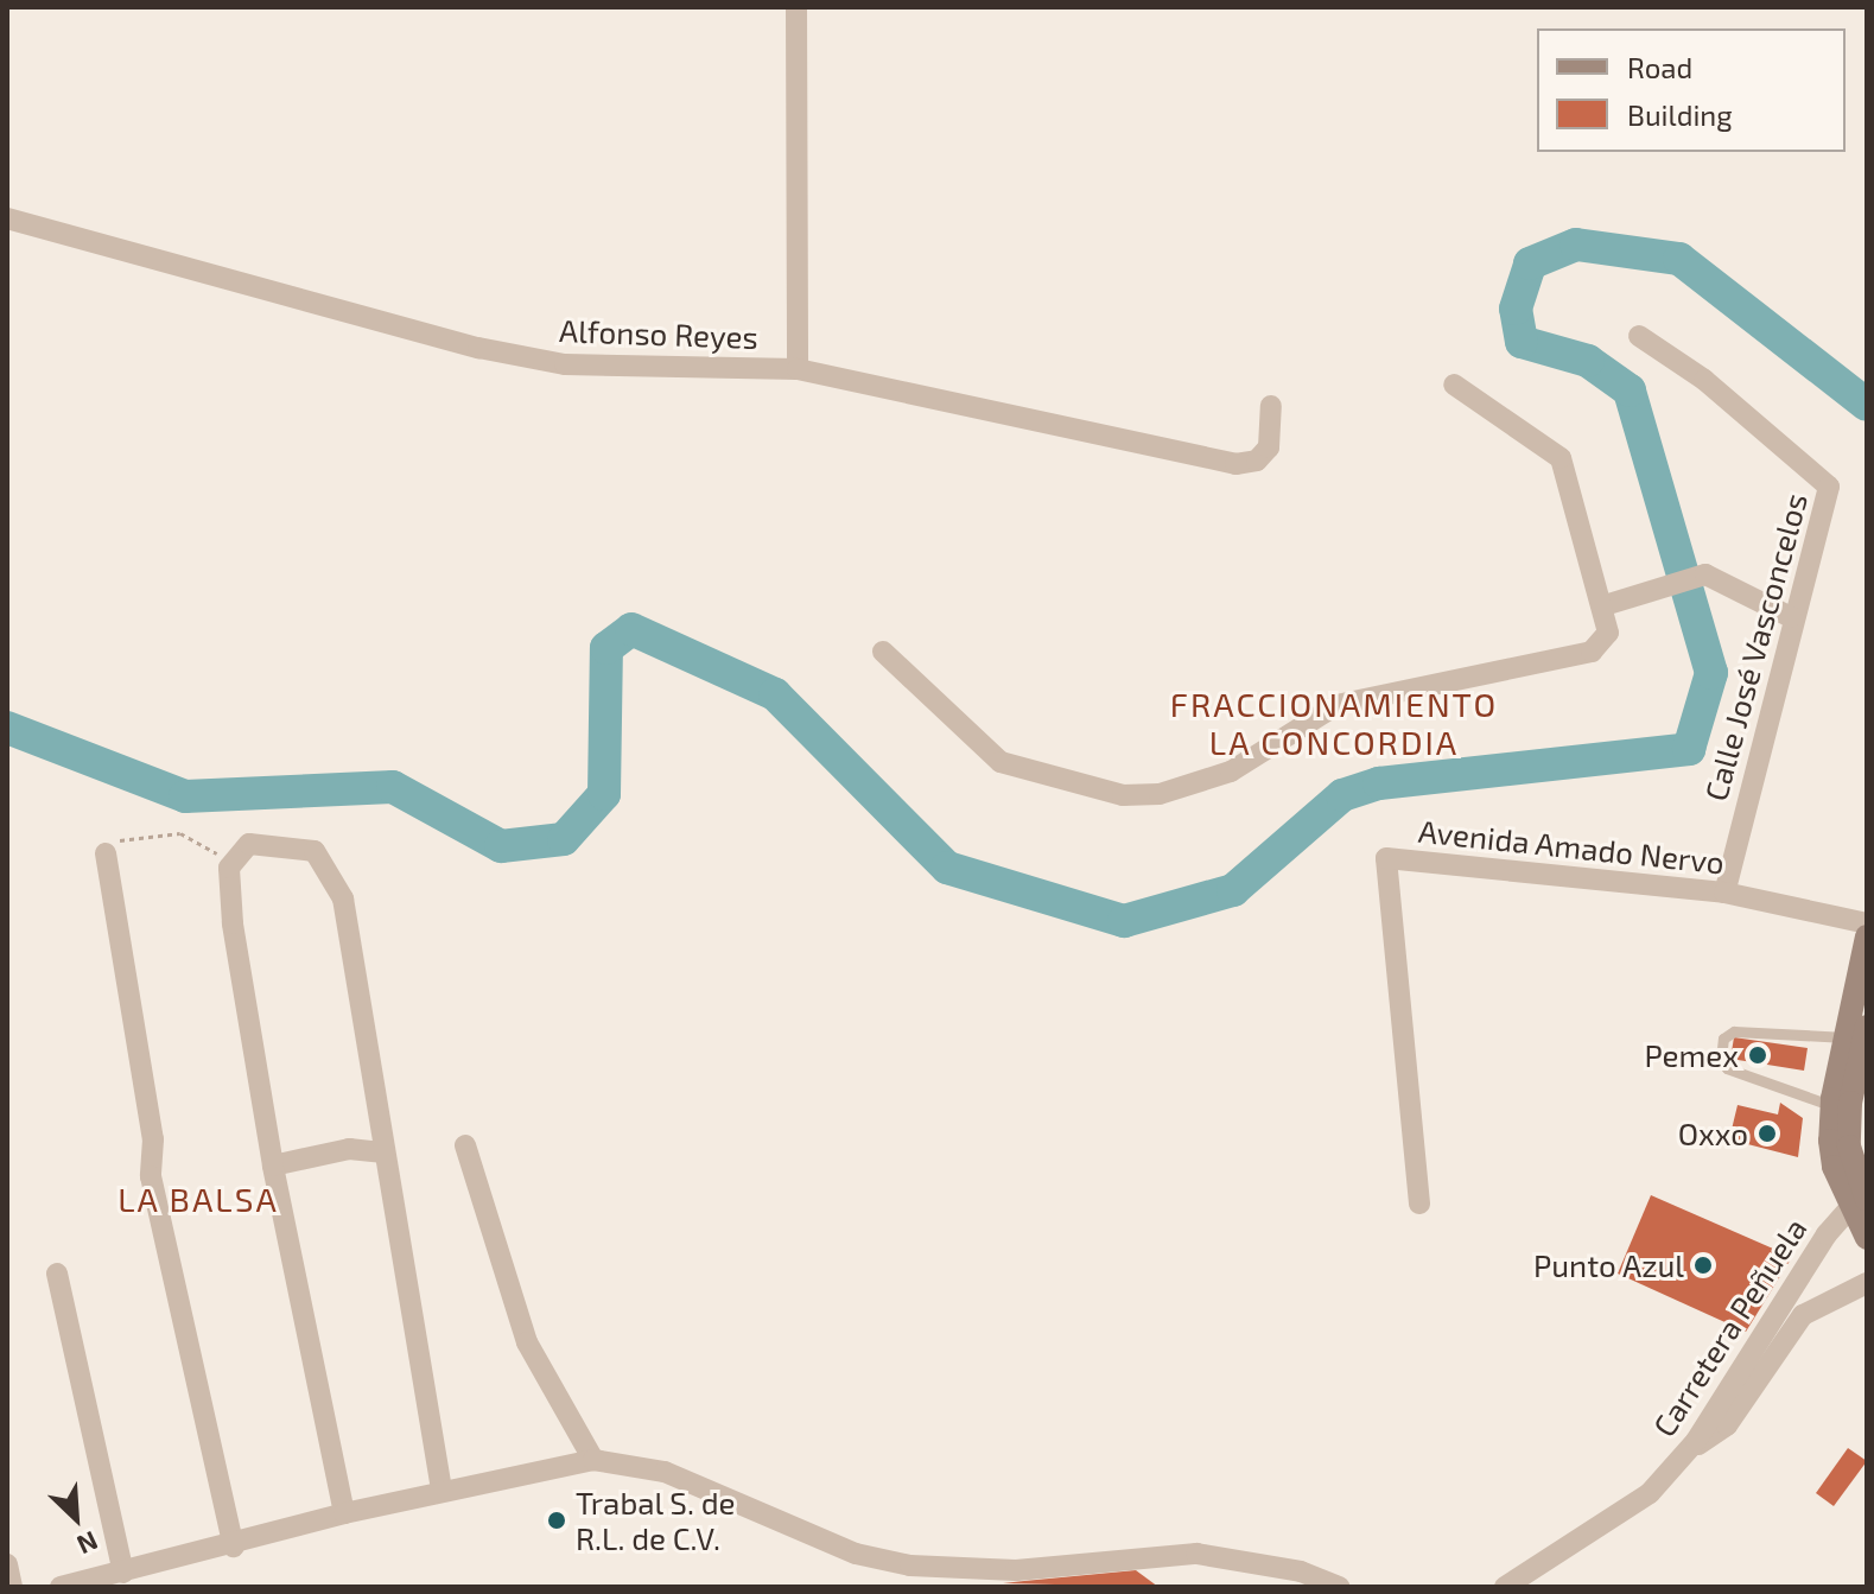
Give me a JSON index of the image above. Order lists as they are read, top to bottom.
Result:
{
  "streets": {
    "street": [
      "Alfonso Reyes",
      "Calle José Vasconcelos",
      "Avenida Amado Nervo",
      "Carretera Peñuela"
    ]
  },
  "crossings": [
    ["Calle José Vasconcelos", "Avenida Amado Nervo"]
  ],
  "districts": ["FRACCIONAMIENTO LA CONCORDIA", "LA BALSA"],
  "places": [
    "Pemex",
    "Oxxo",
    "Punto Azul",
    "Trabal S. de R.L. de C.V."
  ],
  "legend": ["Road", "Building"],
  "north": "bottom right"
}
